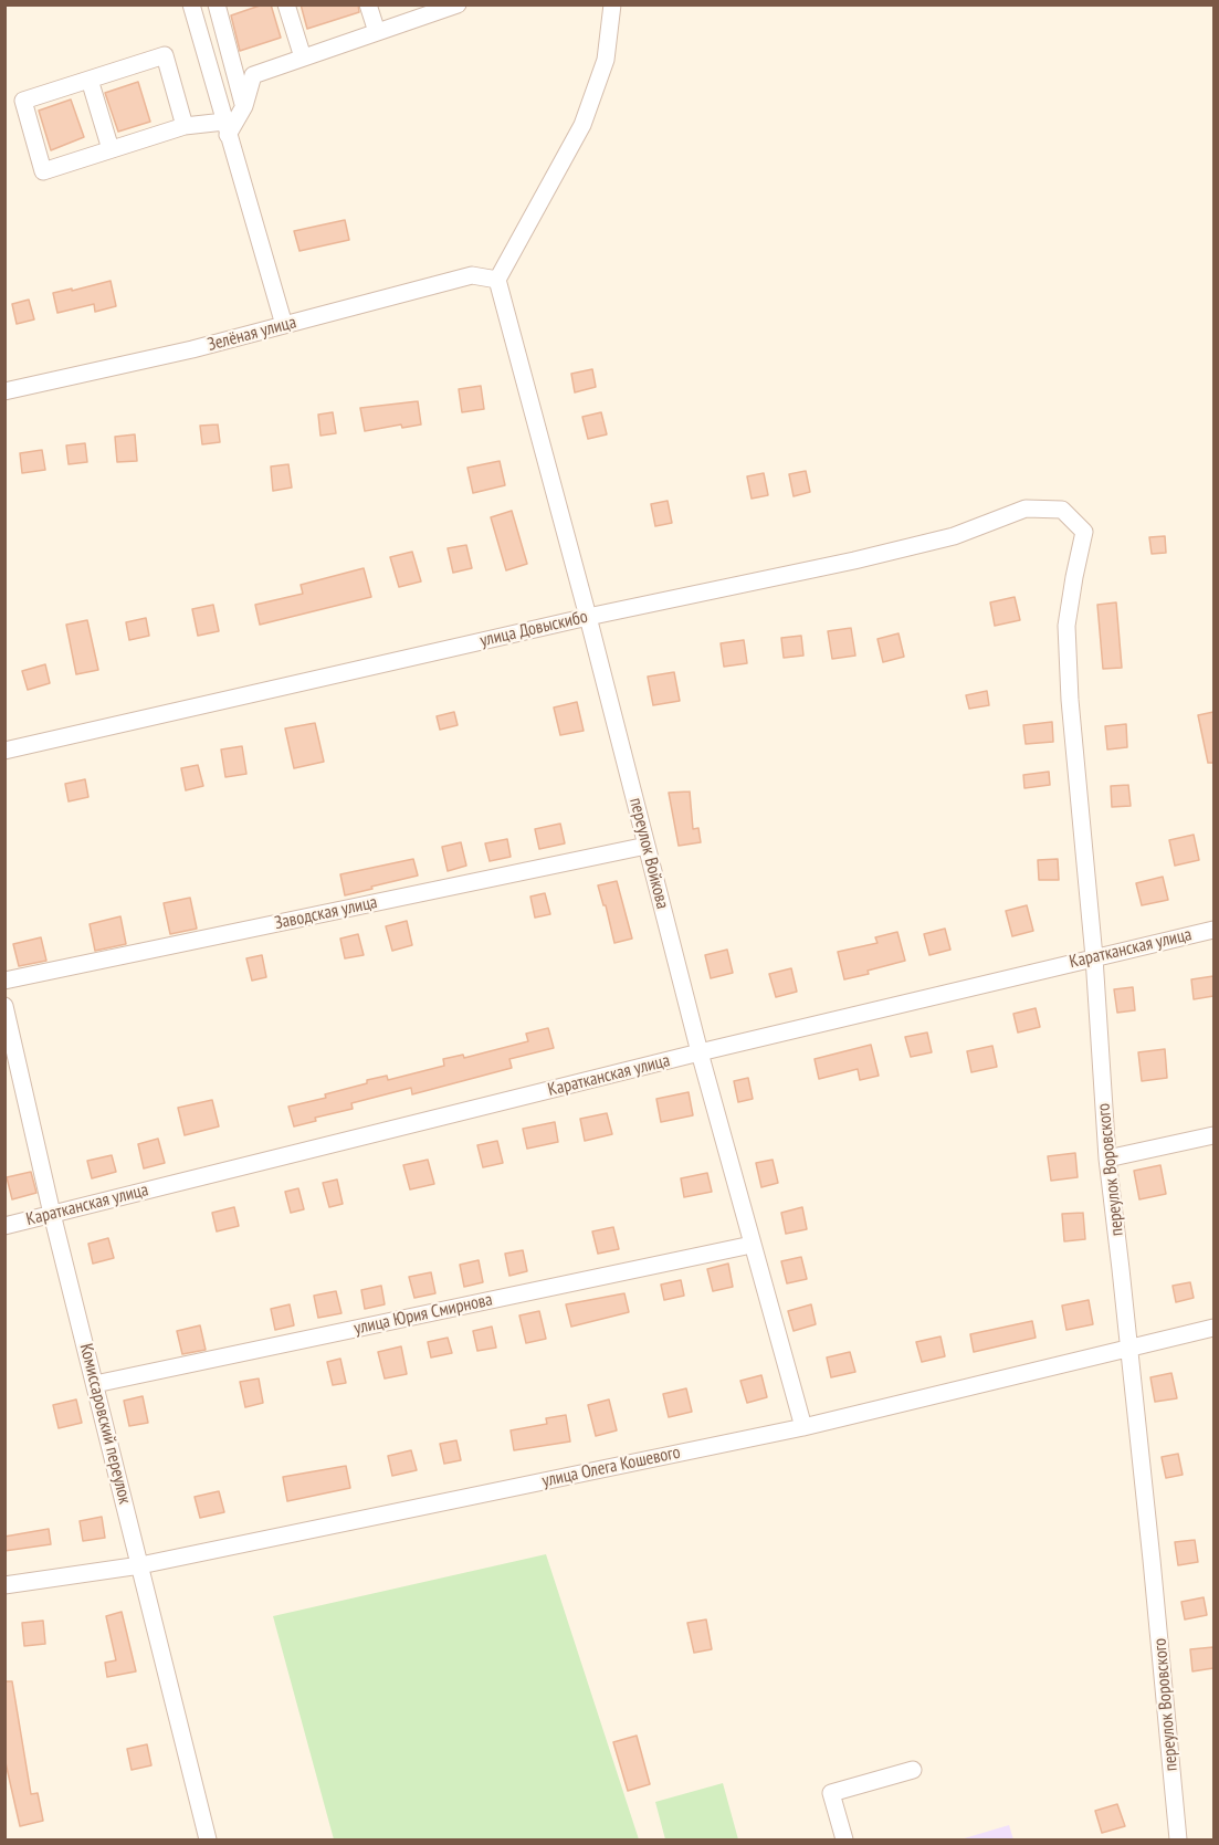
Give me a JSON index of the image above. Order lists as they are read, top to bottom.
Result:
{
  "streets": {
    "street": [
      "Зелёная улица",
      "улица Довыскибо",
      "переулок Войкова",
      "Заводская улица",
      "Каратканская улица",
      "переулок Воровского",
      "улица Юрия Смирнова",
      "Комиссаровский переулок",
      "улица Олега Кошевого"
    ]
  },
  "crossings": [
    ["Зелёная улица", "переулок Войкова"],
    ["улица Довыскибо", "переулок Войкова"],
    ["улица Довыскибо", "переулок Воровского"],
    ["переулок Войкова", "Заводская улица"],
    ["переулок Войкова", "Каратканская улица"],
    ["переулок Войкова", "улица Юрия Смирнова"],
    ["переулок Войкова", "улица Олега Кошевого"],
    ["Каратканская улица", "переулок Воровского"],
    ["Каратканская улица", "Комиссаровский переулок"],
    ["переулок Воровского", "улица Олега Кошевого"],
    ["улица Юрия Смирнова", "Комиссаровский переулок"],
    ["Комиссаровский переулок", "улица Олега Кошевого"]
  ]
}
